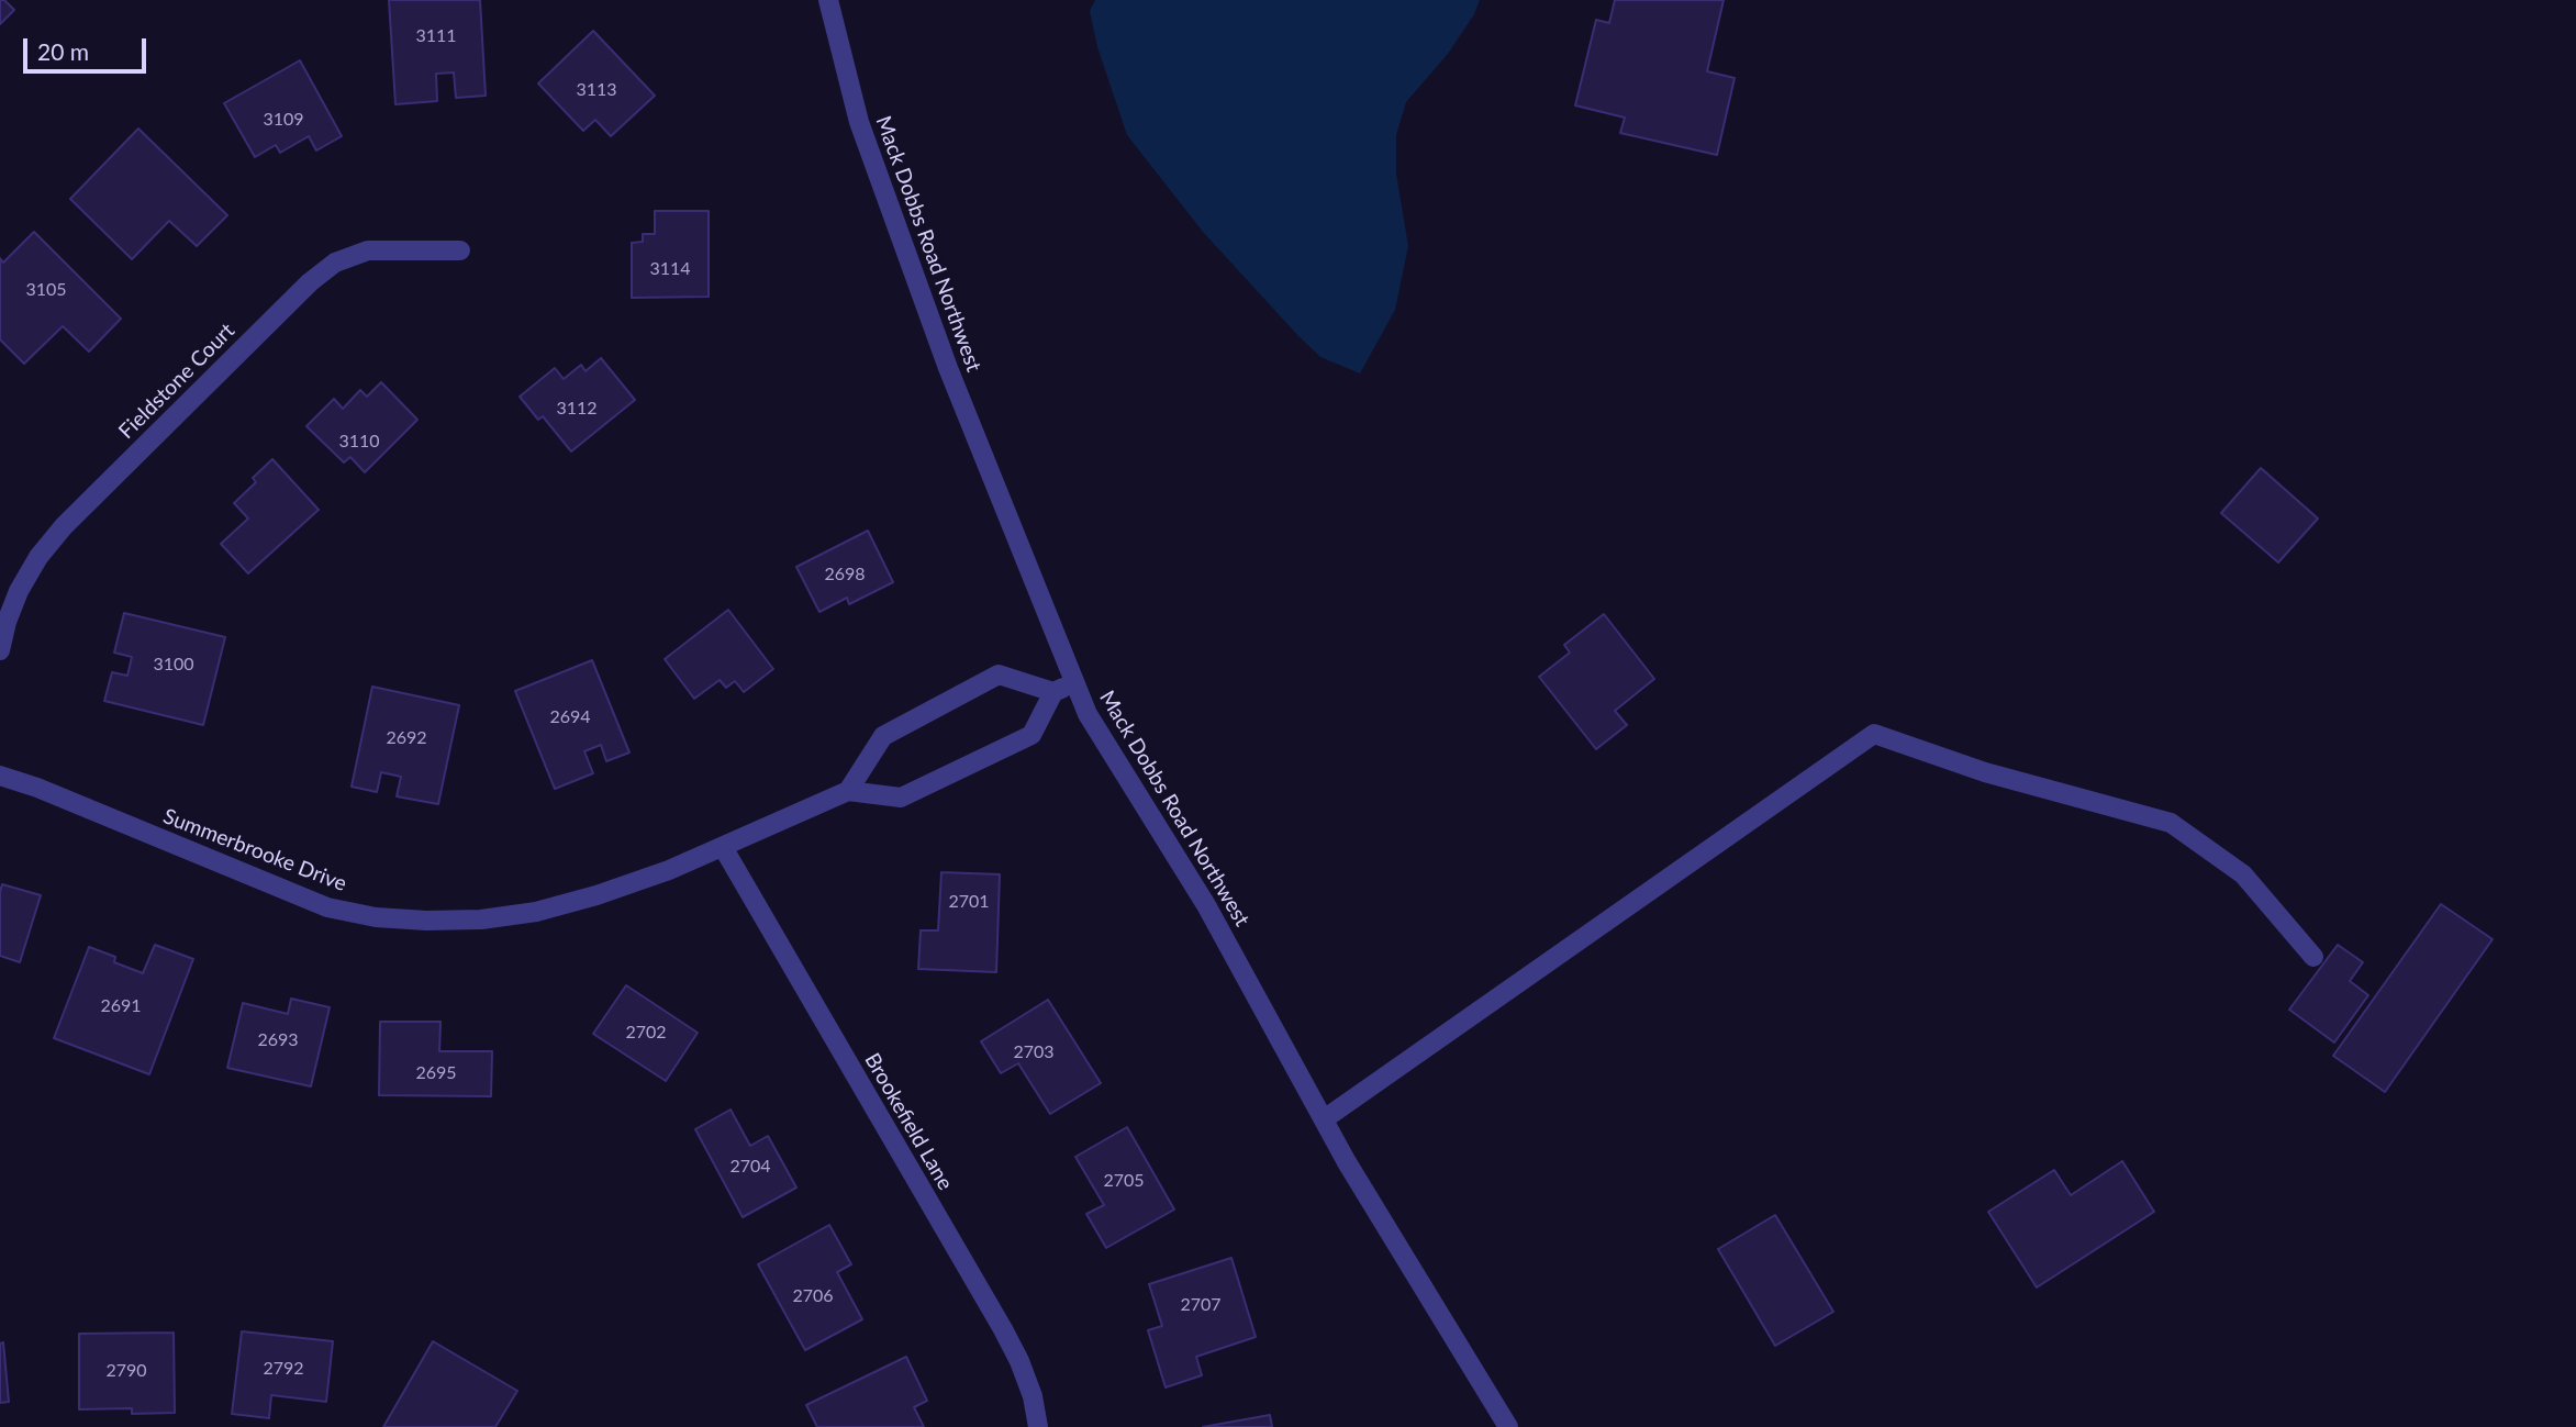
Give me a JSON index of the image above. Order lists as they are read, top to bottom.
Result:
{
  "streets": {
    "street": [
      "Mack Dobbs Road Northwest",
      "Fieldstone Court",
      "Summerbrooke Drive",
      "Brookefield Lane"
    ]
  },
  "crossings": [
    ["Summerbrooke Drive", "Brookefield Lane"]
  ],
  "house_numbers": [
    "3111",
    "3113",
    "3109",
    "3114",
    "3105",
    "3112",
    "3110",
    "2698",
    "3100",
    "2694",
    "2692",
    "2701",
    "2691",
    "2702",
    "2693",
    "2703",
    "2695",
    "2704",
    "2705",
    "2706",
    "2707",
    "2792",
    "2790"
  ],
  "scale_bar": "20 m"
}
